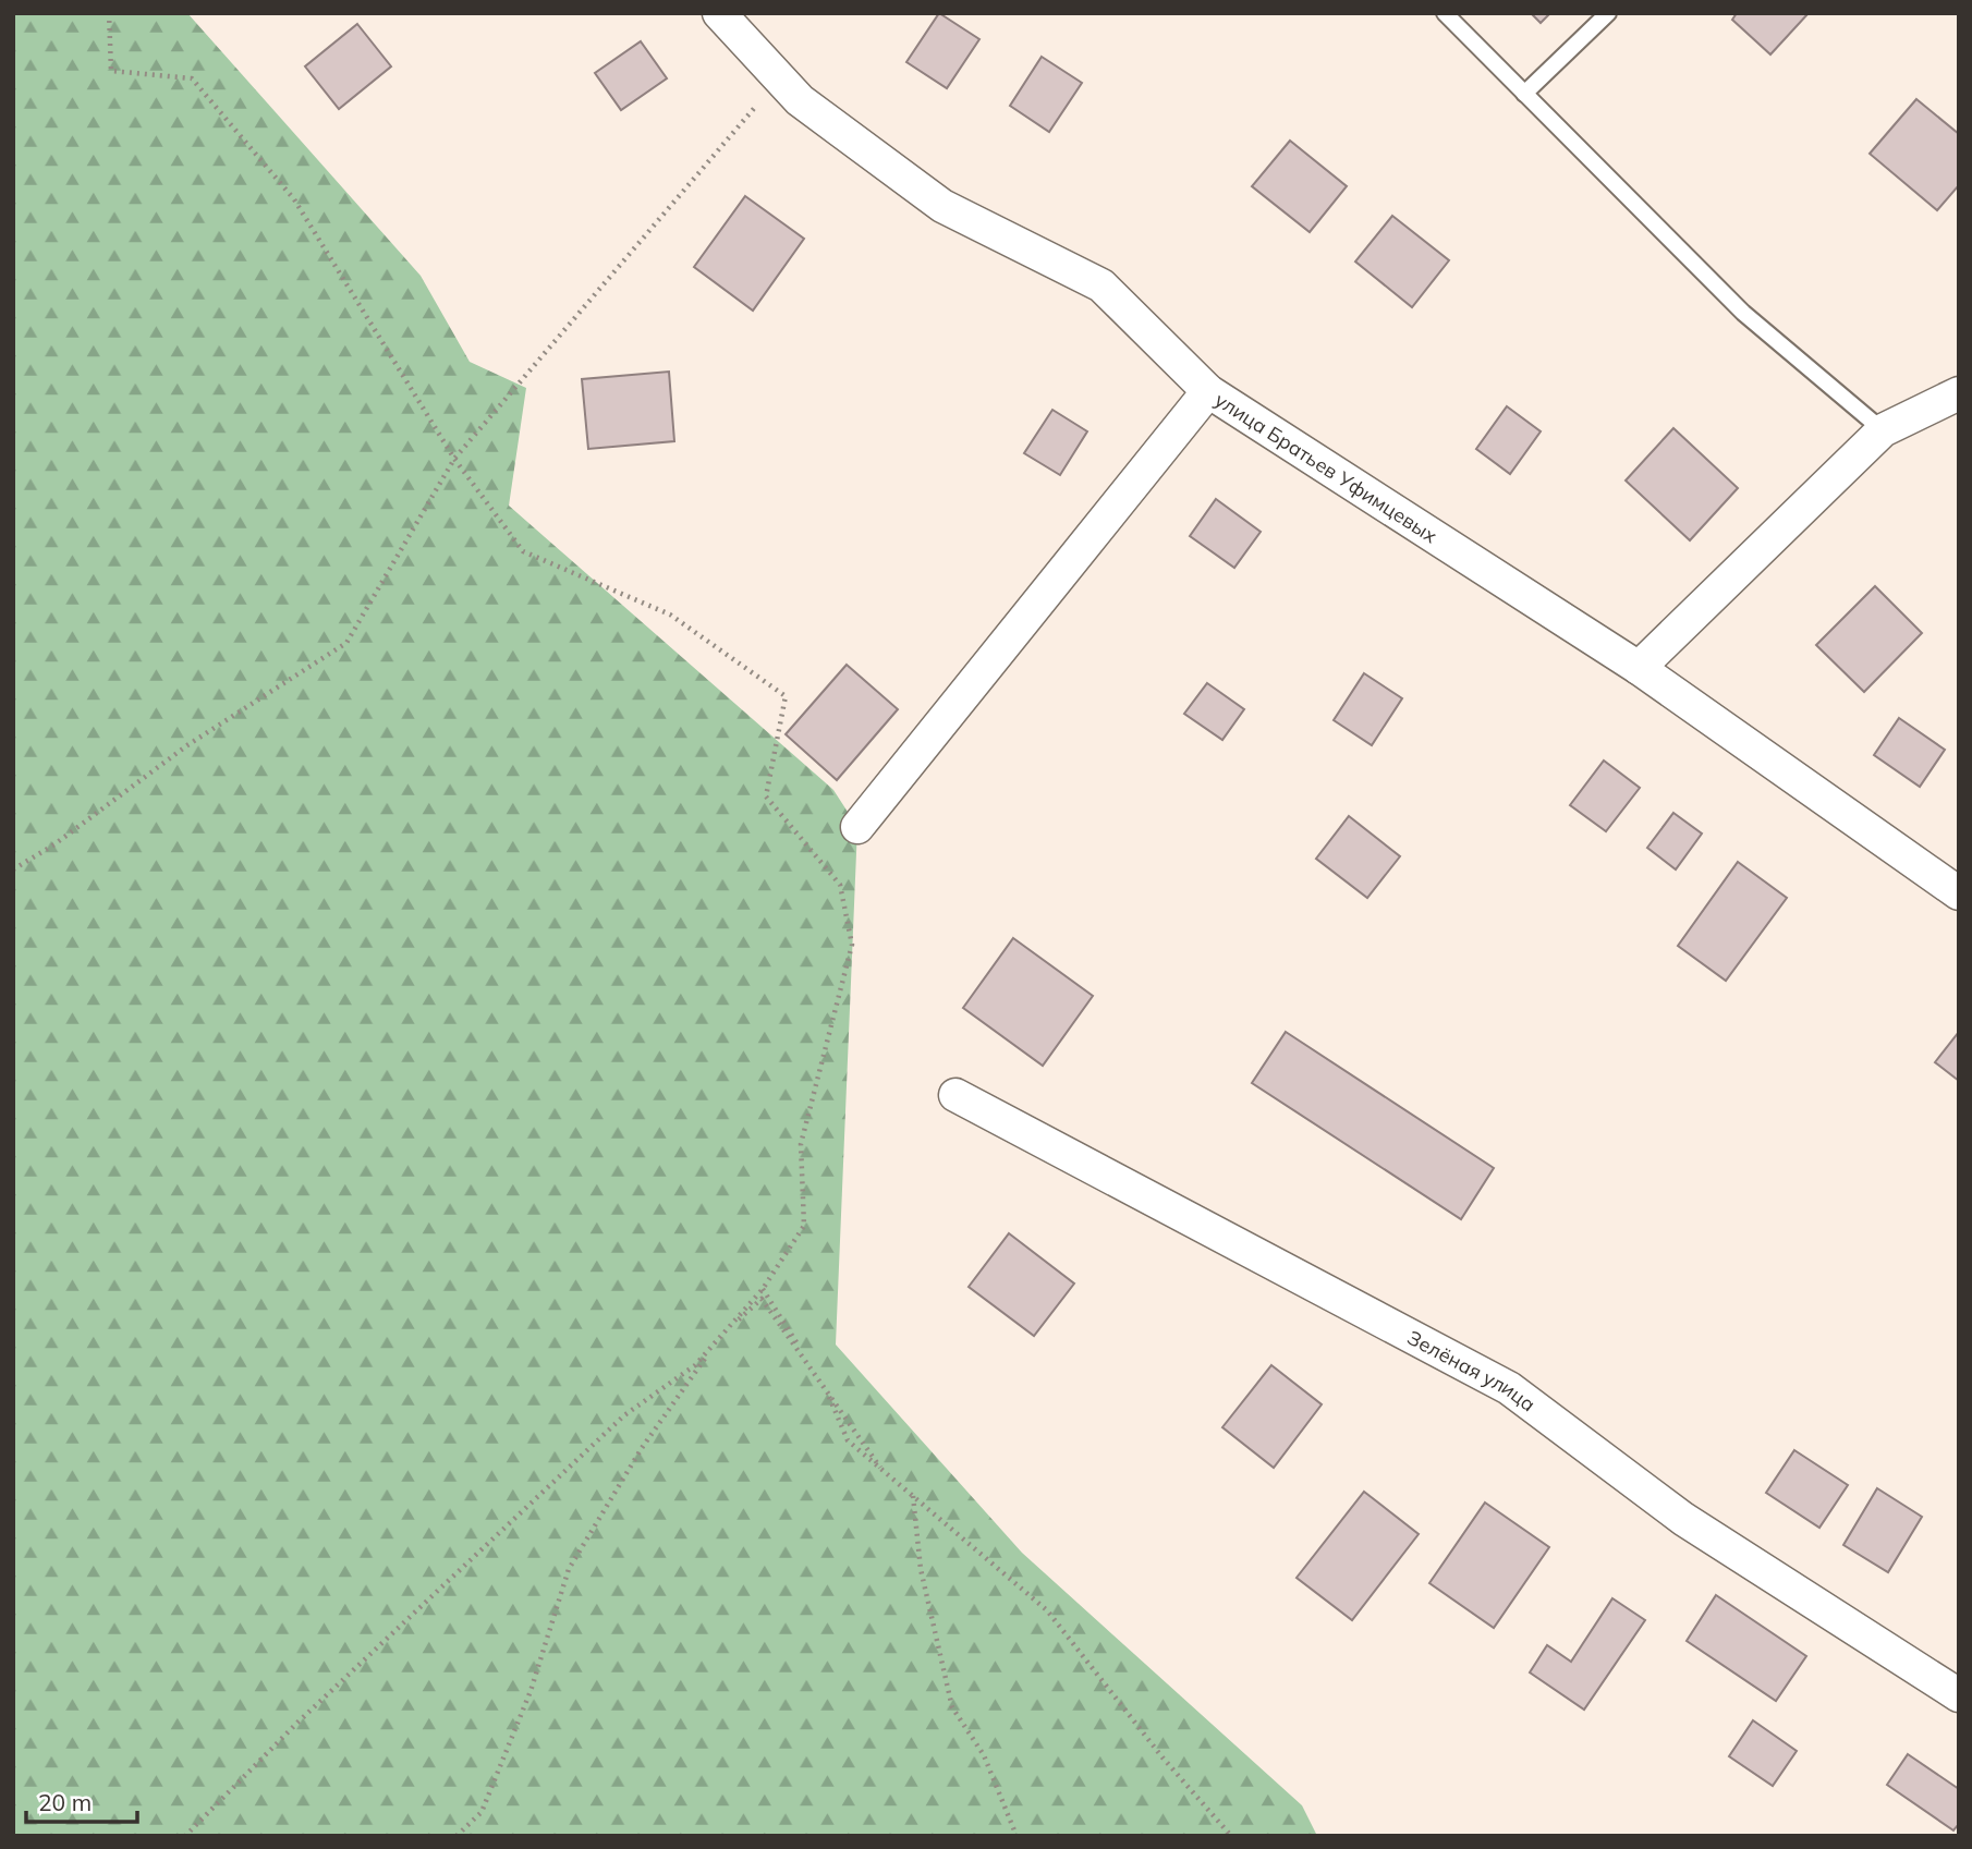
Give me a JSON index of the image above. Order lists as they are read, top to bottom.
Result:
{
  "streets": {
    "street": ["улица Братьев Уфимцевых", "Зелёная улица"]
  },
  "scale_bar": "20 m"
}
